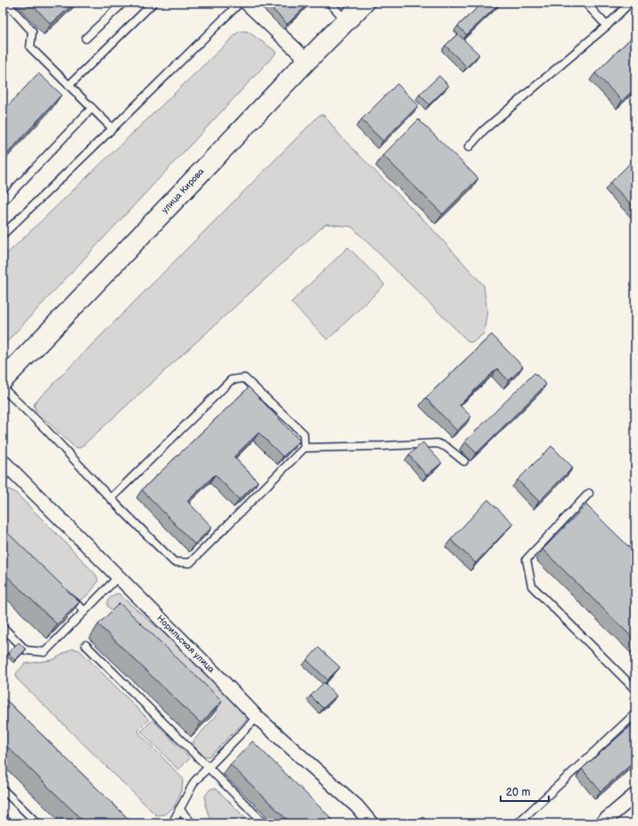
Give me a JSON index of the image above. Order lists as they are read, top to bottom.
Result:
{
  "streets": {
    "main road": ["улица Кирова"],
    "street": ["Норильская улица"]
  },
  "scale_bar": "20 m"
}
